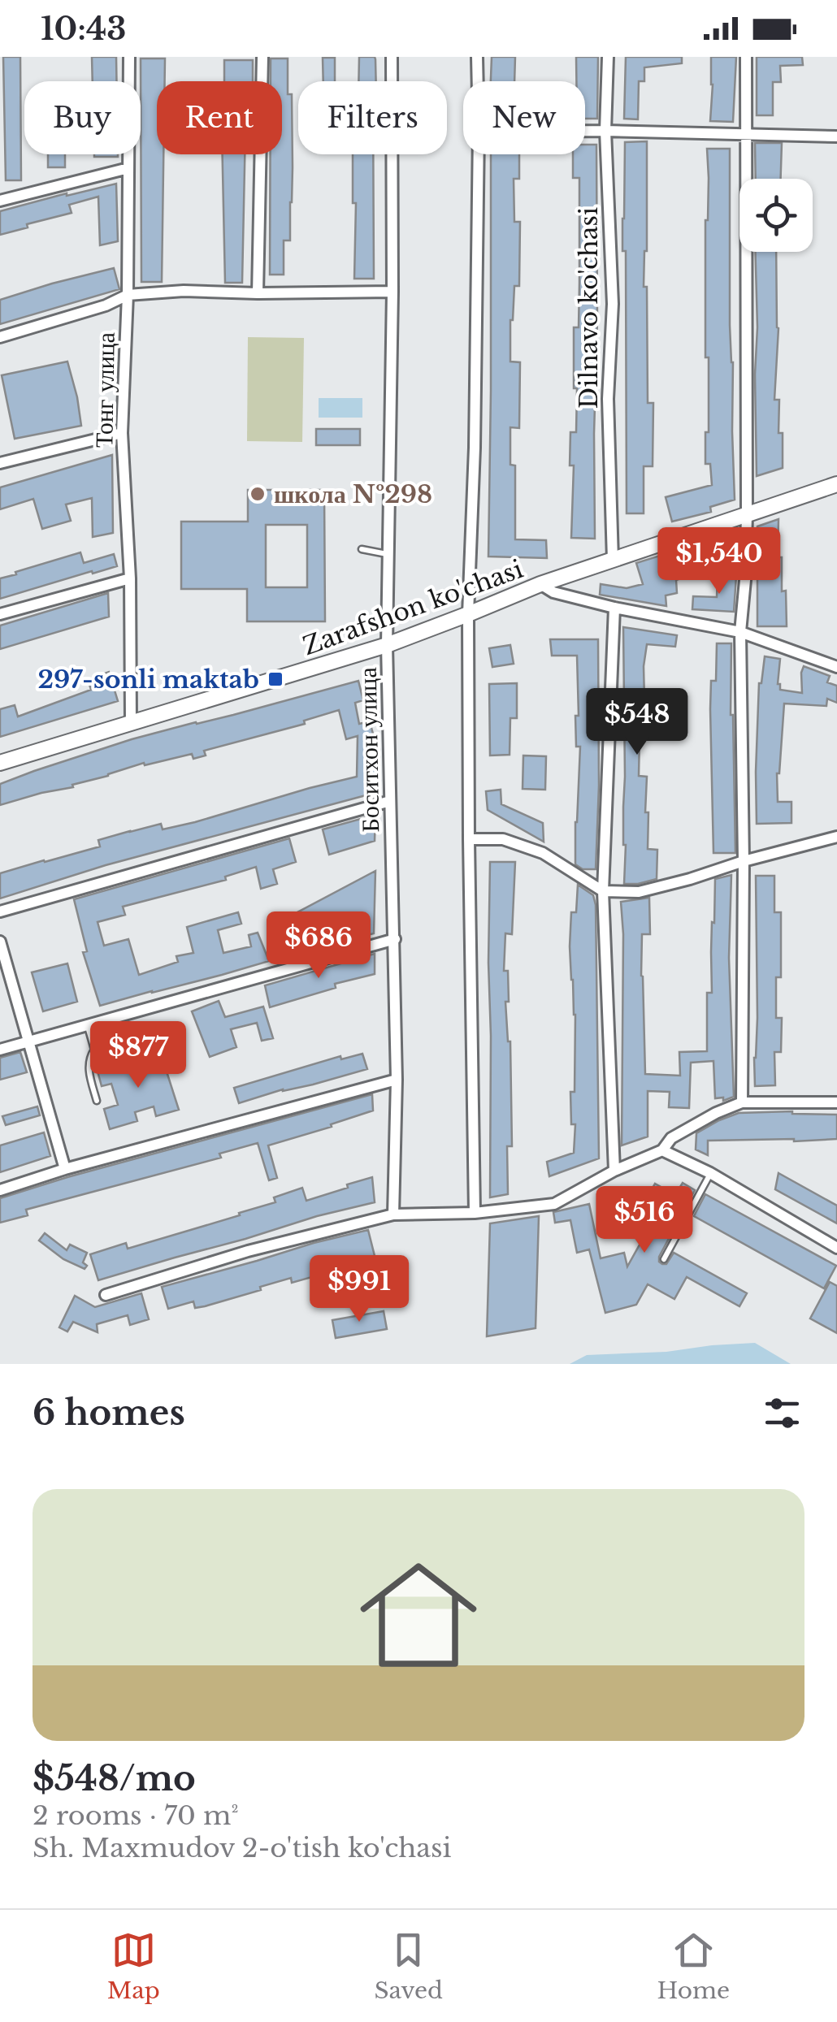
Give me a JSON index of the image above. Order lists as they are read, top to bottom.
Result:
{
  "streets": {
    "street": [
      "Dilnavo ko'chasi",
      "Тонг улица",
      "Zarafshon ko'chasi",
      "Боситхон улица"
    ]
  },
  "crossings": [
    ["Dilnavo ko'chasi", "Zarafshon ko'chasi"],
    ["Тонг улица", "Zarafshon ko'chasi"],
    ["Zarafshon ko'chasi", "Боситхон улица"]
  ],
  "places": {
    "other": ["школа №298"],
    "transit": ["297-sonli maktab"]
  },
  "page": {
    "status": "10:43",
    "chip": [
      "Buy",
      "Rent",
      "Filters",
      "New"
    ],
    "price": [
      "$1,540",
      "$548",
      "$686",
      "$877",
      "$516",
      "$991"
    ],
    "heading": "6 homes",
    "list": [
      {
        "name": "$548/mo",
        "note": "2 rooms · 70 m² · Sh. Maxmudov 2-o'tish ko'chasi"
      }
    ],
    "tabs": ["Map", "Saved", "Home"]
  }
}
